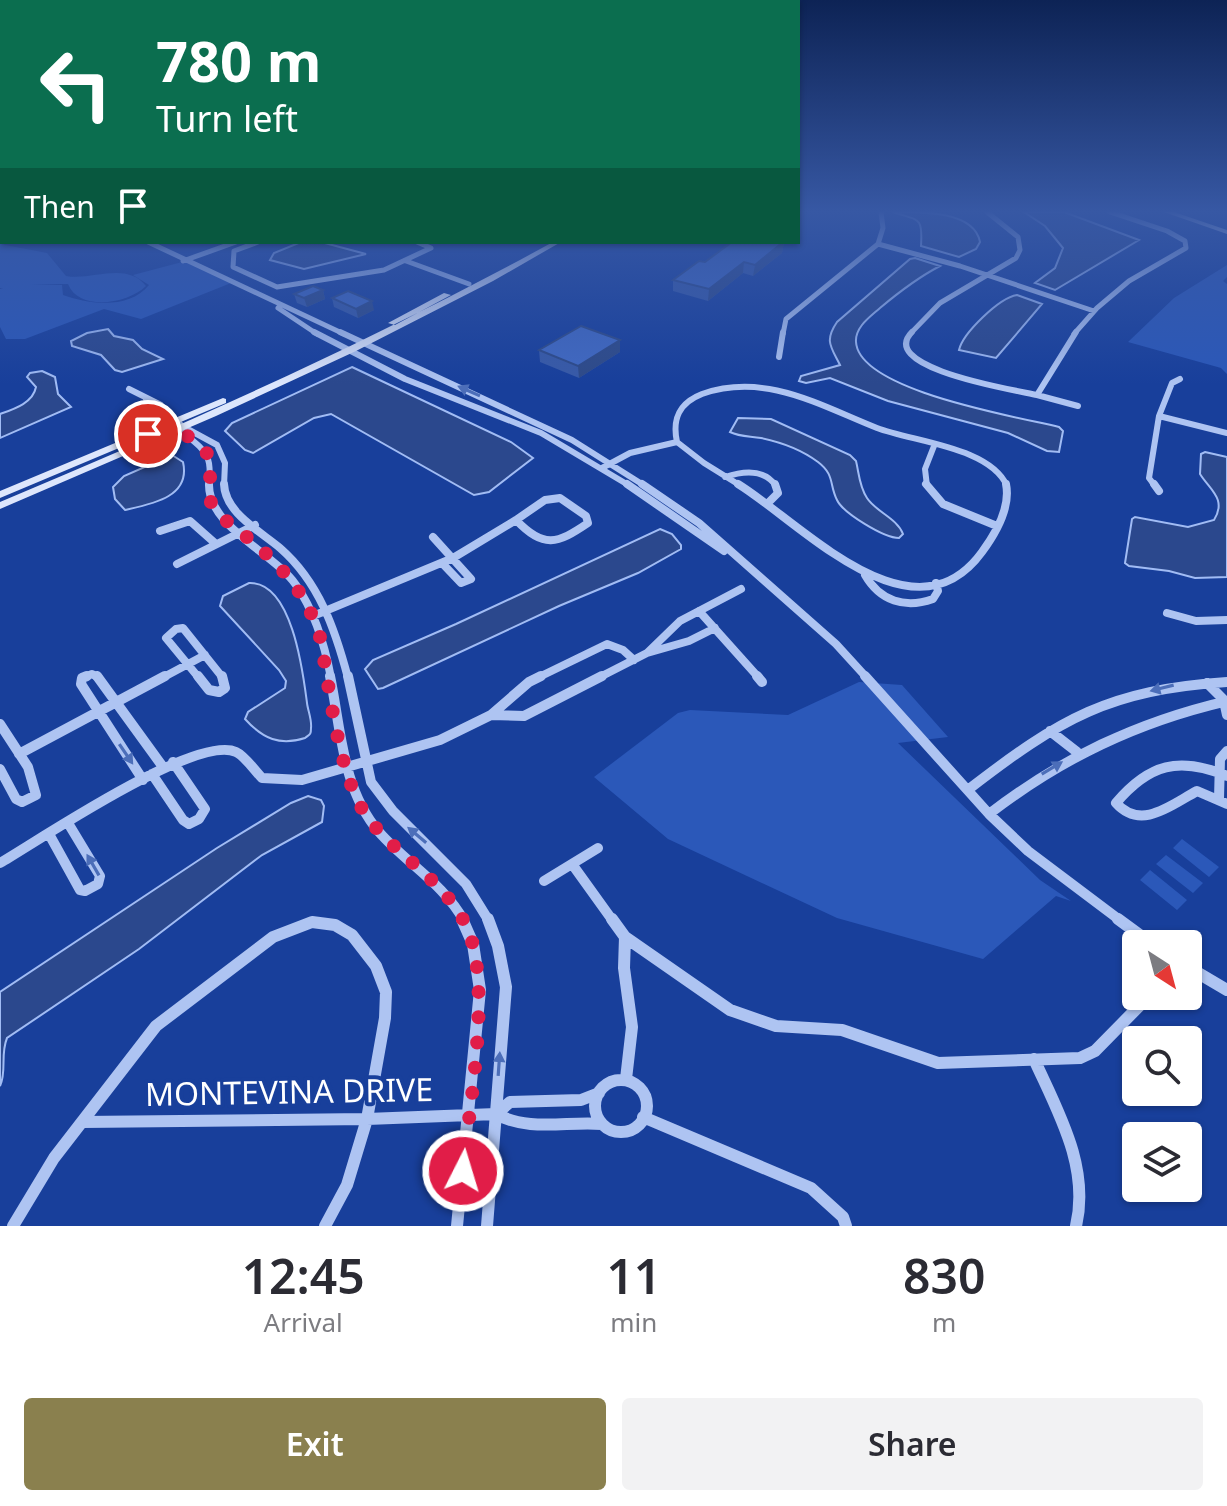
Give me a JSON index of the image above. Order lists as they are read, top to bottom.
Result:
{
  "streets": {
    "street": ["MONTEVINA DRIVE"]
  },
  "north": "bottom right",
  "page": {
    "turn": ["780 m", "Turn left"],
    "then": "Then",
    "eta": [
      "12:45",
      "Arrival",
      "11",
      "min",
      "830",
      "m"
    ],
    "buttons": ["Exit", "Share"]
  }
}
